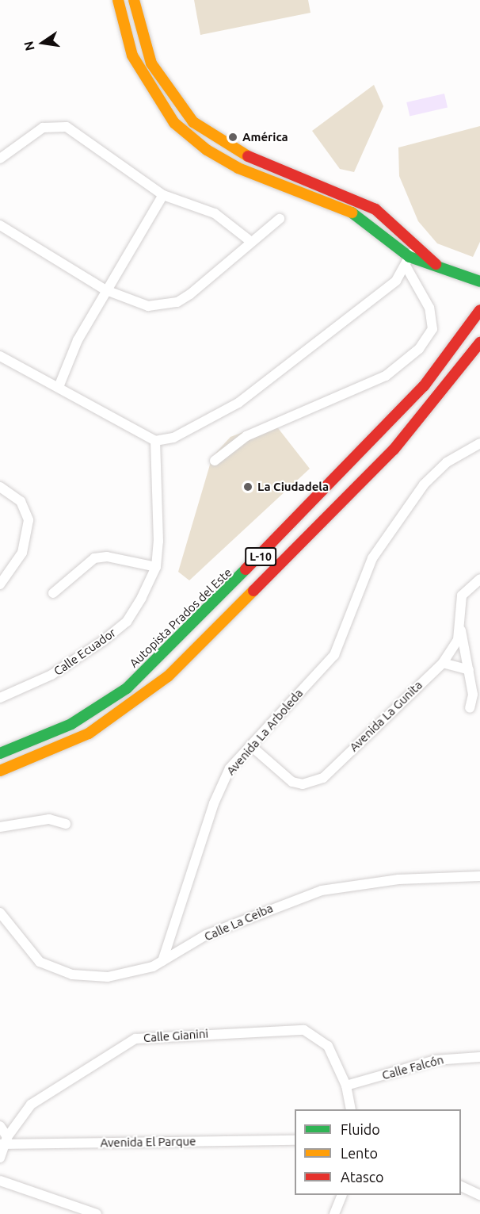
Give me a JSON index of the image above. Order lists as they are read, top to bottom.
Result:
{
  "streets": {
    "main road": ["L-10", "Autopista Prados del Este"],
    "street": [
      "Calle Ecuador",
      "Avenida La Gunita",
      "Avenida La Arboleda",
      "Calle La Ceiba",
      "Calle Gianini",
      "Calle Falcón",
      "Avenida El Parque"
    ]
  },
  "crossings": [
    ["Avenida La Gunita", "Avenida La Arboleda"],
    ["Avenida La Arboleda", "Calle La Ceiba"],
    ["Calle Gianini", "Calle Falcón"],
    ["Calle Gianini", "Avenida El Parque"]
  ],
  "places": ["América", "La Ciudadela"],
  "legend": ["Fluido", "Lento", "Atasco"],
  "north": "left"
}
